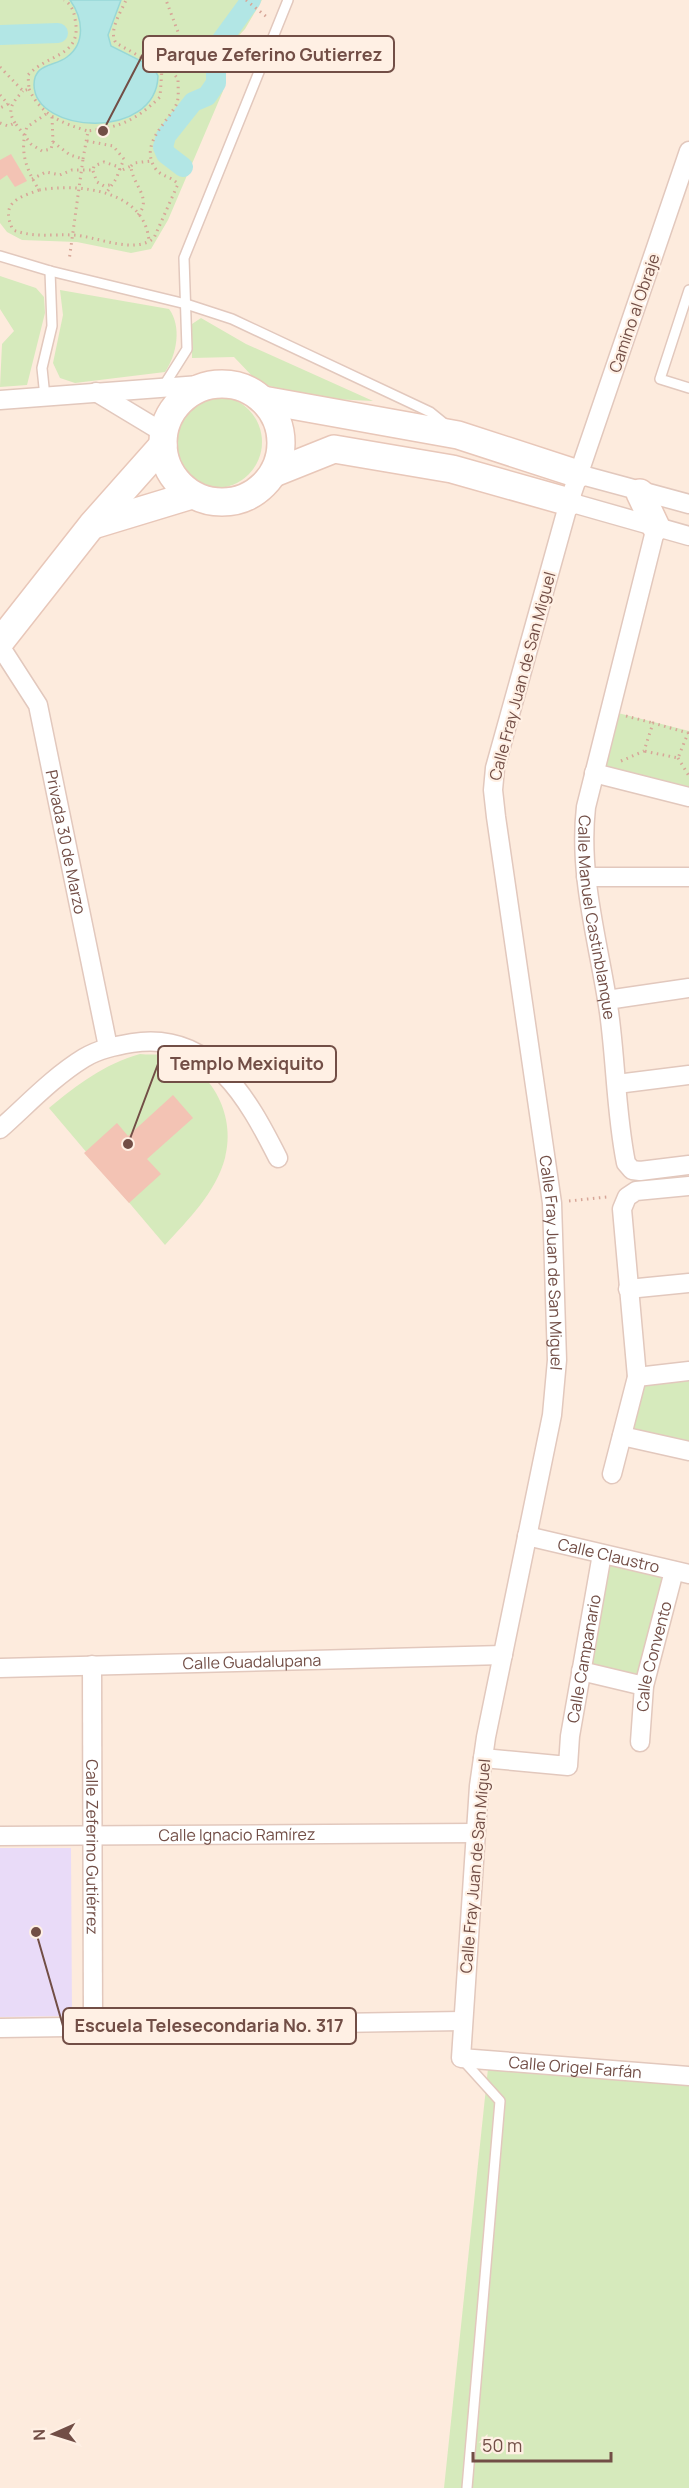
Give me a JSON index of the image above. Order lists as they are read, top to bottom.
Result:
{
  "streets": {
    "street": [
      "Camino al Obraje",
      "Calle Fray Juan de San Miguel",
      "Privada 30 de Marzo",
      "Calle Manuel Castinblanque",
      "Calle Claustro",
      "Calle Convento",
      "Calle Campanario",
      "Calle Guadalupana",
      "Calle Ignacio Ramírez",
      "Calle Zeferino Gutiérrez",
      "Calle Origel Farfán"
    ]
  },
  "crossings": [
    ["Camino al Obraje", "Calle Fray Juan de San Miguel"],
    ["Calle Fray Juan de San Miguel", "Calle Claustro"],
    ["Calle Fray Juan de San Miguel", "Calle Campanario"],
    ["Calle Fray Juan de San Miguel", "Calle Guadalupana"],
    ["Calle Fray Juan de San Miguel", "Calle Ignacio Ramírez"],
    ["Calle Fray Juan de San Miguel", "Calle Origel Farfán"],
    ["Calle Claustro", "Calle Convento"],
    ["Calle Claustro", "Calle Campanario"],
    ["Calle Guadalupana", "Calle Zeferino Gutiérrez"],
    ["Calle Ignacio Ramírez", "Calle Zeferino Gutiérrez"]
  ],
  "places": ["Parque Zeferino Gutierrez", "Templo Mexiquito", "Escuela Telesecondaria No. 317"],
  "scale_bar": "50 m",
  "north": "left"
}
